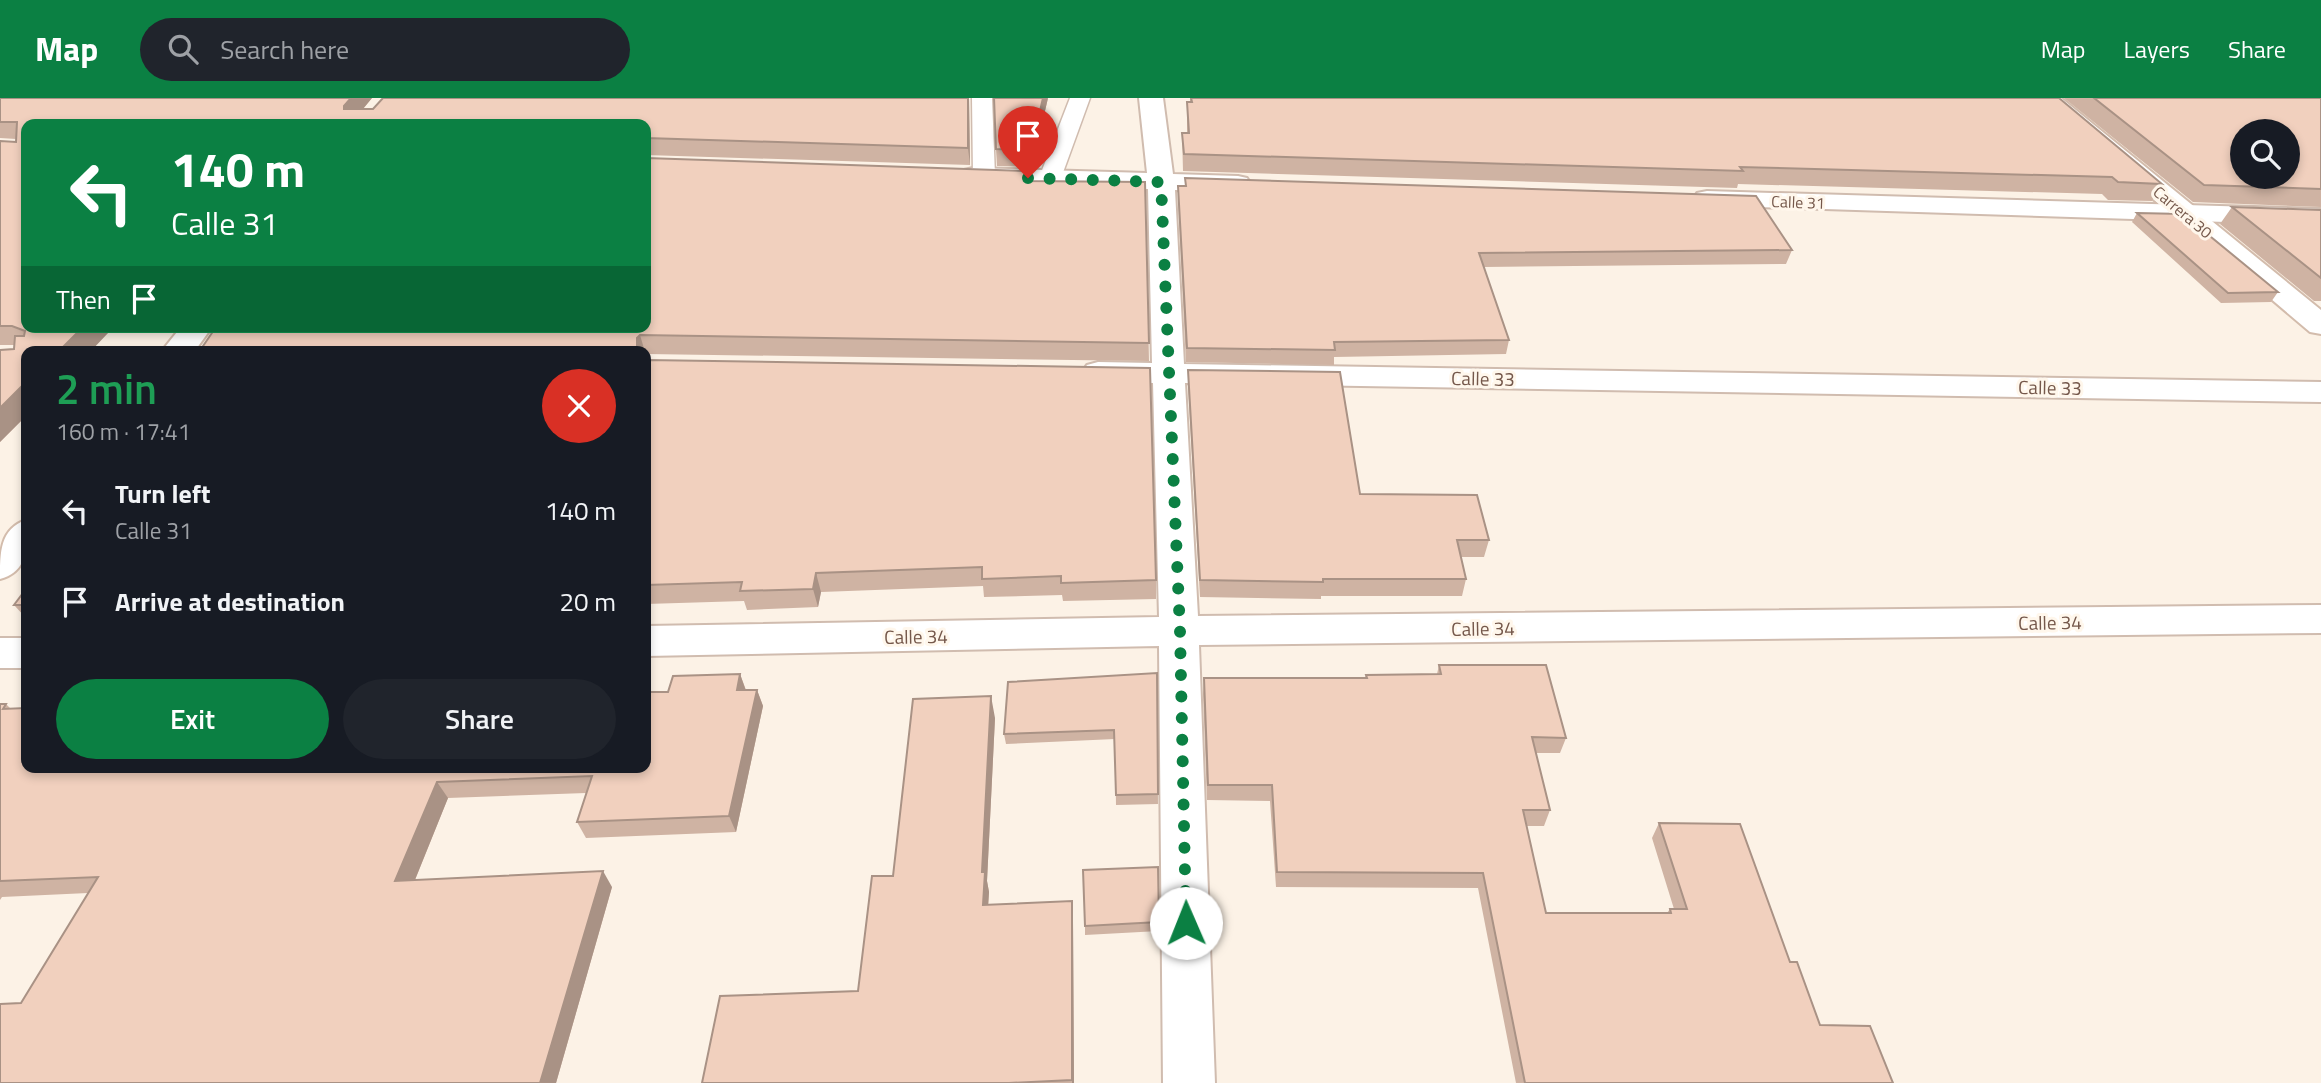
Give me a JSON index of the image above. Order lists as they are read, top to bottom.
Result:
{
  "streets": {
    "street": [
      "Calle 31",
      "Carrera 30",
      "Calle 33",
      "Calle 34"
    ]
  },
  "crossings": [
    ["Calle 31", "Carrera 30"]
  ],
  "page": {
    "header": "Map",
    "search": "Search here",
    "nav": ["Map", "Layers", "Share"],
    "turn": ["140 m", "Calle 31"],
    "then": "Then",
    "heading": ["2 min", "160 m · 17:41"],
    "list": [
      {
        "name": "Turn left",
        "note": "Calle 31",
        "value": "140 m"
      },
      {
        "name": "Arrive at destination",
        "value": "20 m"
      }
    ],
    "buttons": ["Exit", "Share"]
  }
}
